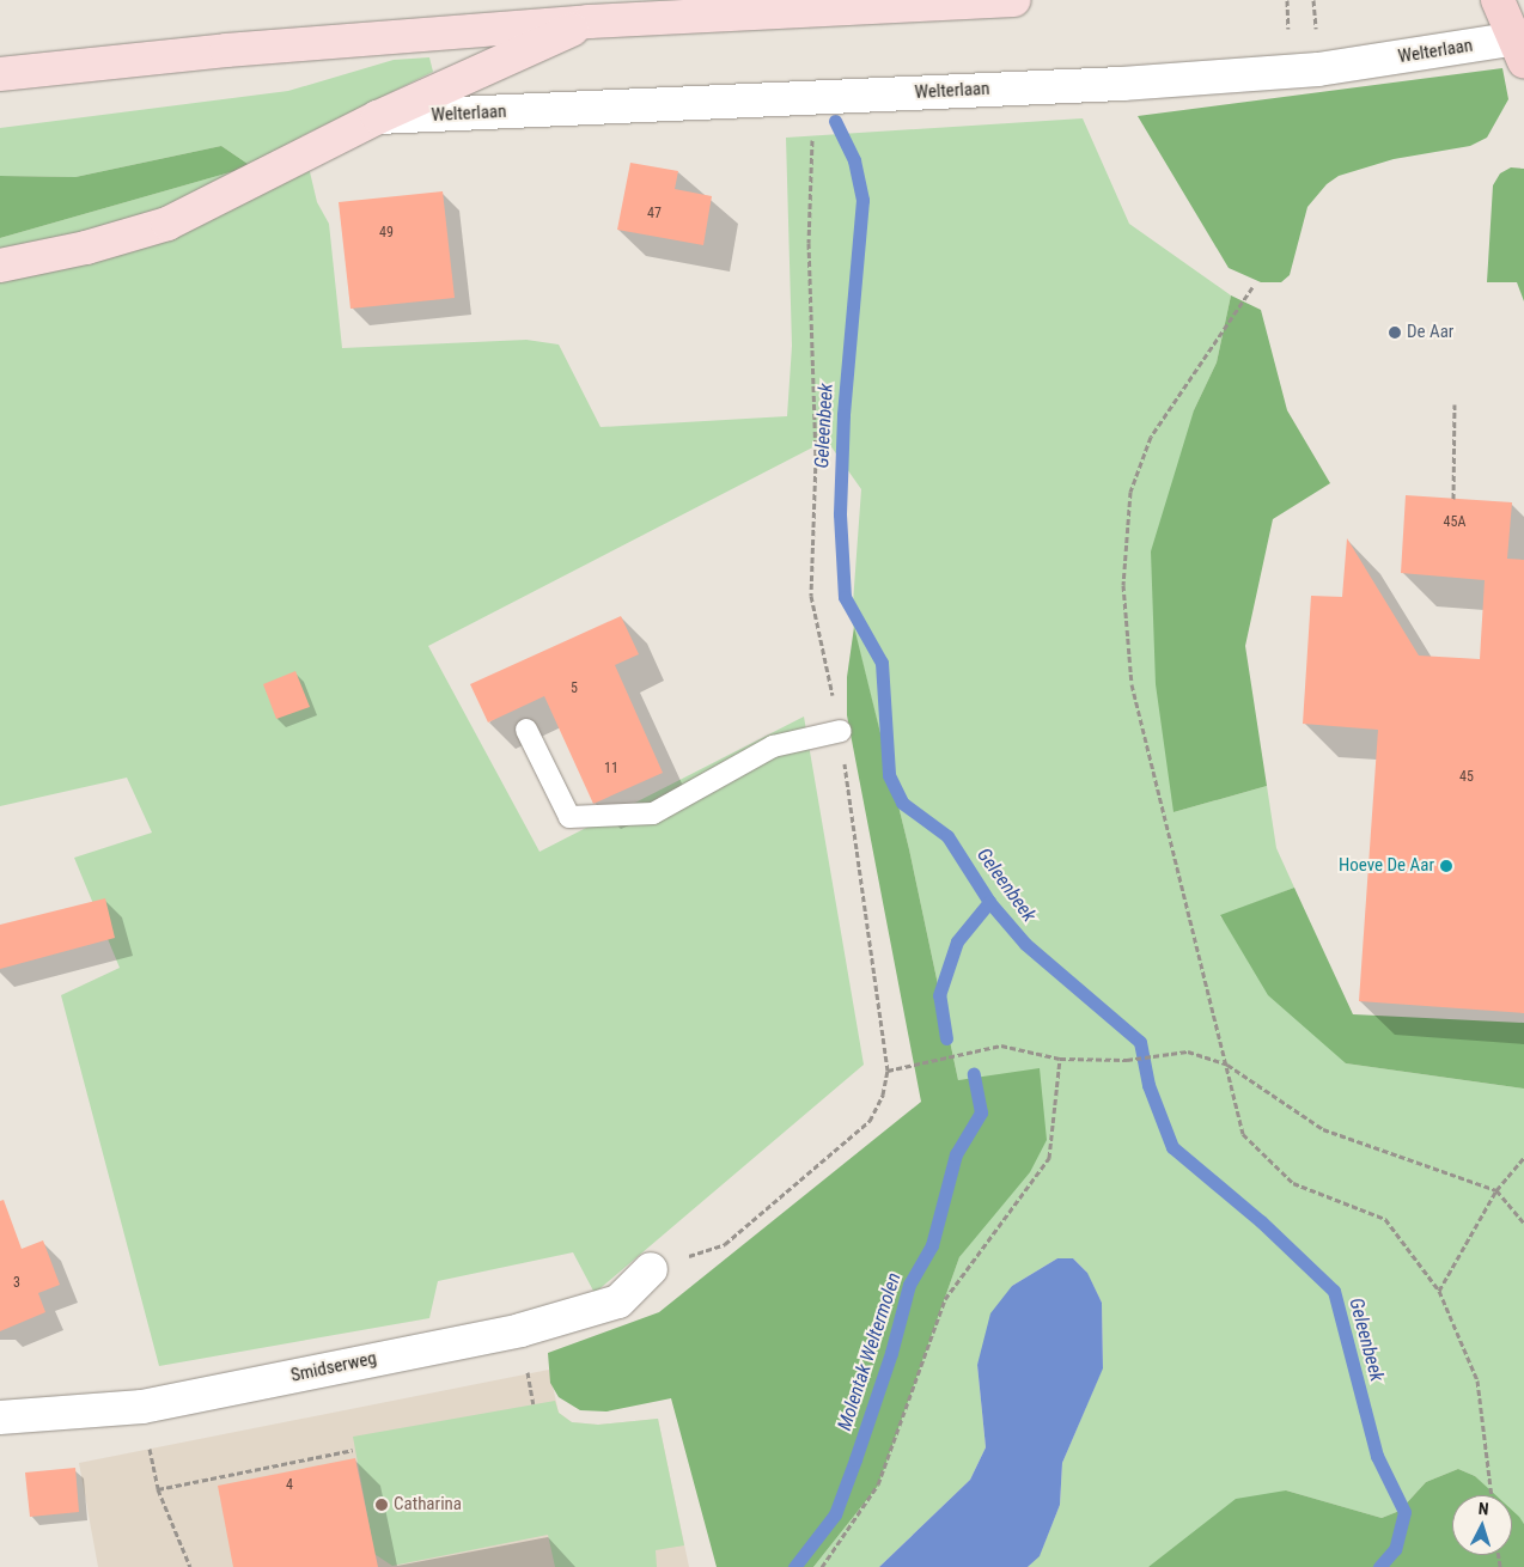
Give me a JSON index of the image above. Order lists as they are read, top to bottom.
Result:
{
  "streets": {
    "street": ["Welterlaan", "Smidserweg"]
  },
  "water": ["Geleenbeek", "Molentak Weltermolen"],
  "places": ["De Aar", "Hoeve De Aar", "Catharina"],
  "house_numbers": [
    "47",
    "49",
    "45A",
    "5",
    "11",
    "45",
    "3",
    "4"
  ],
  "north": "top"
}
